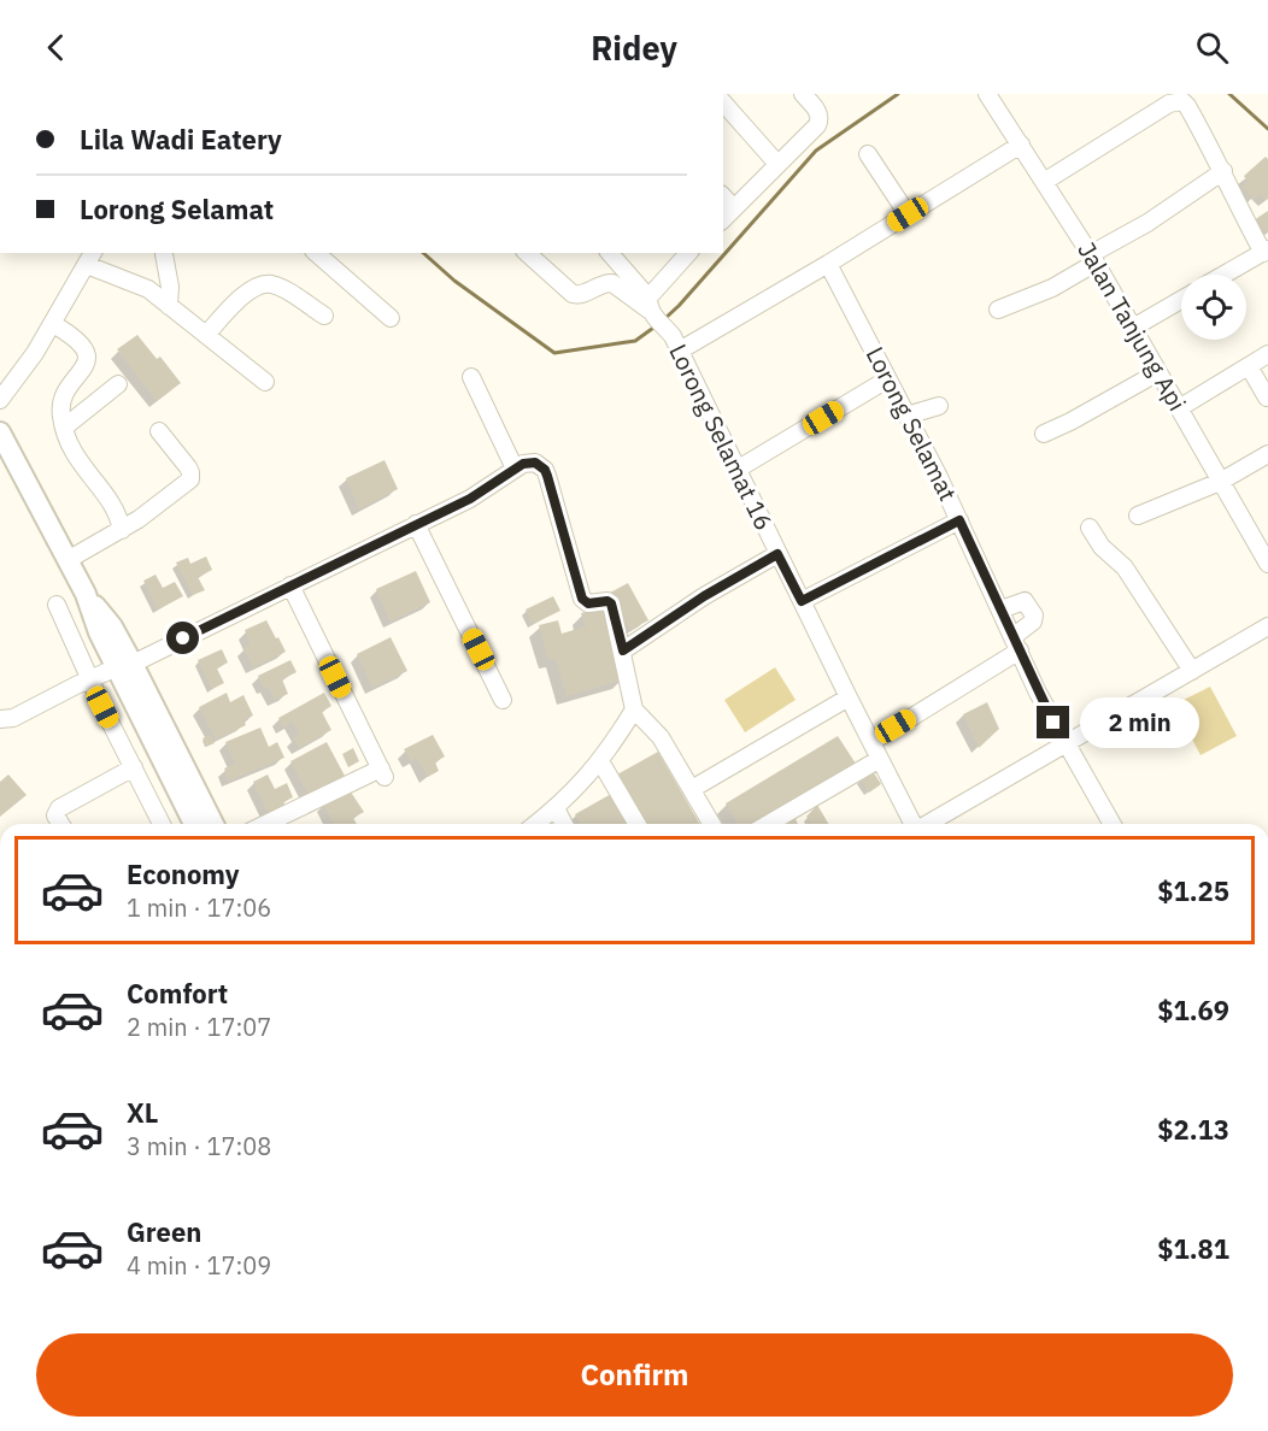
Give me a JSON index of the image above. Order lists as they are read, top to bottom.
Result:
{
  "streets": {
    "street": ["Jalan Tanjung Api", "Lorong Selamat", "Lorong Selamat 16"]
  },
  "page": {
    "header": "Ridey",
    "banner": ["Lila Wadi Eatery", "Lorong Selamat"],
    "bubble": "2 min",
    "list": [
      {
        "name": "Economy",
        "note": "1 min · 17:06",
        "value": "$1.25"
      },
      {
        "name": "Comfort",
        "note": "2 min · 17:07",
        "value": "$1.69"
      },
      {
        "name": "XL",
        "note": "3 min · 17:08",
        "value": "$2.13"
      },
      {
        "name": "Green",
        "note": "4 min · 17:09",
        "value": "$1.81"
      }
    ],
    "buttons": "Confirm"
  }
}
